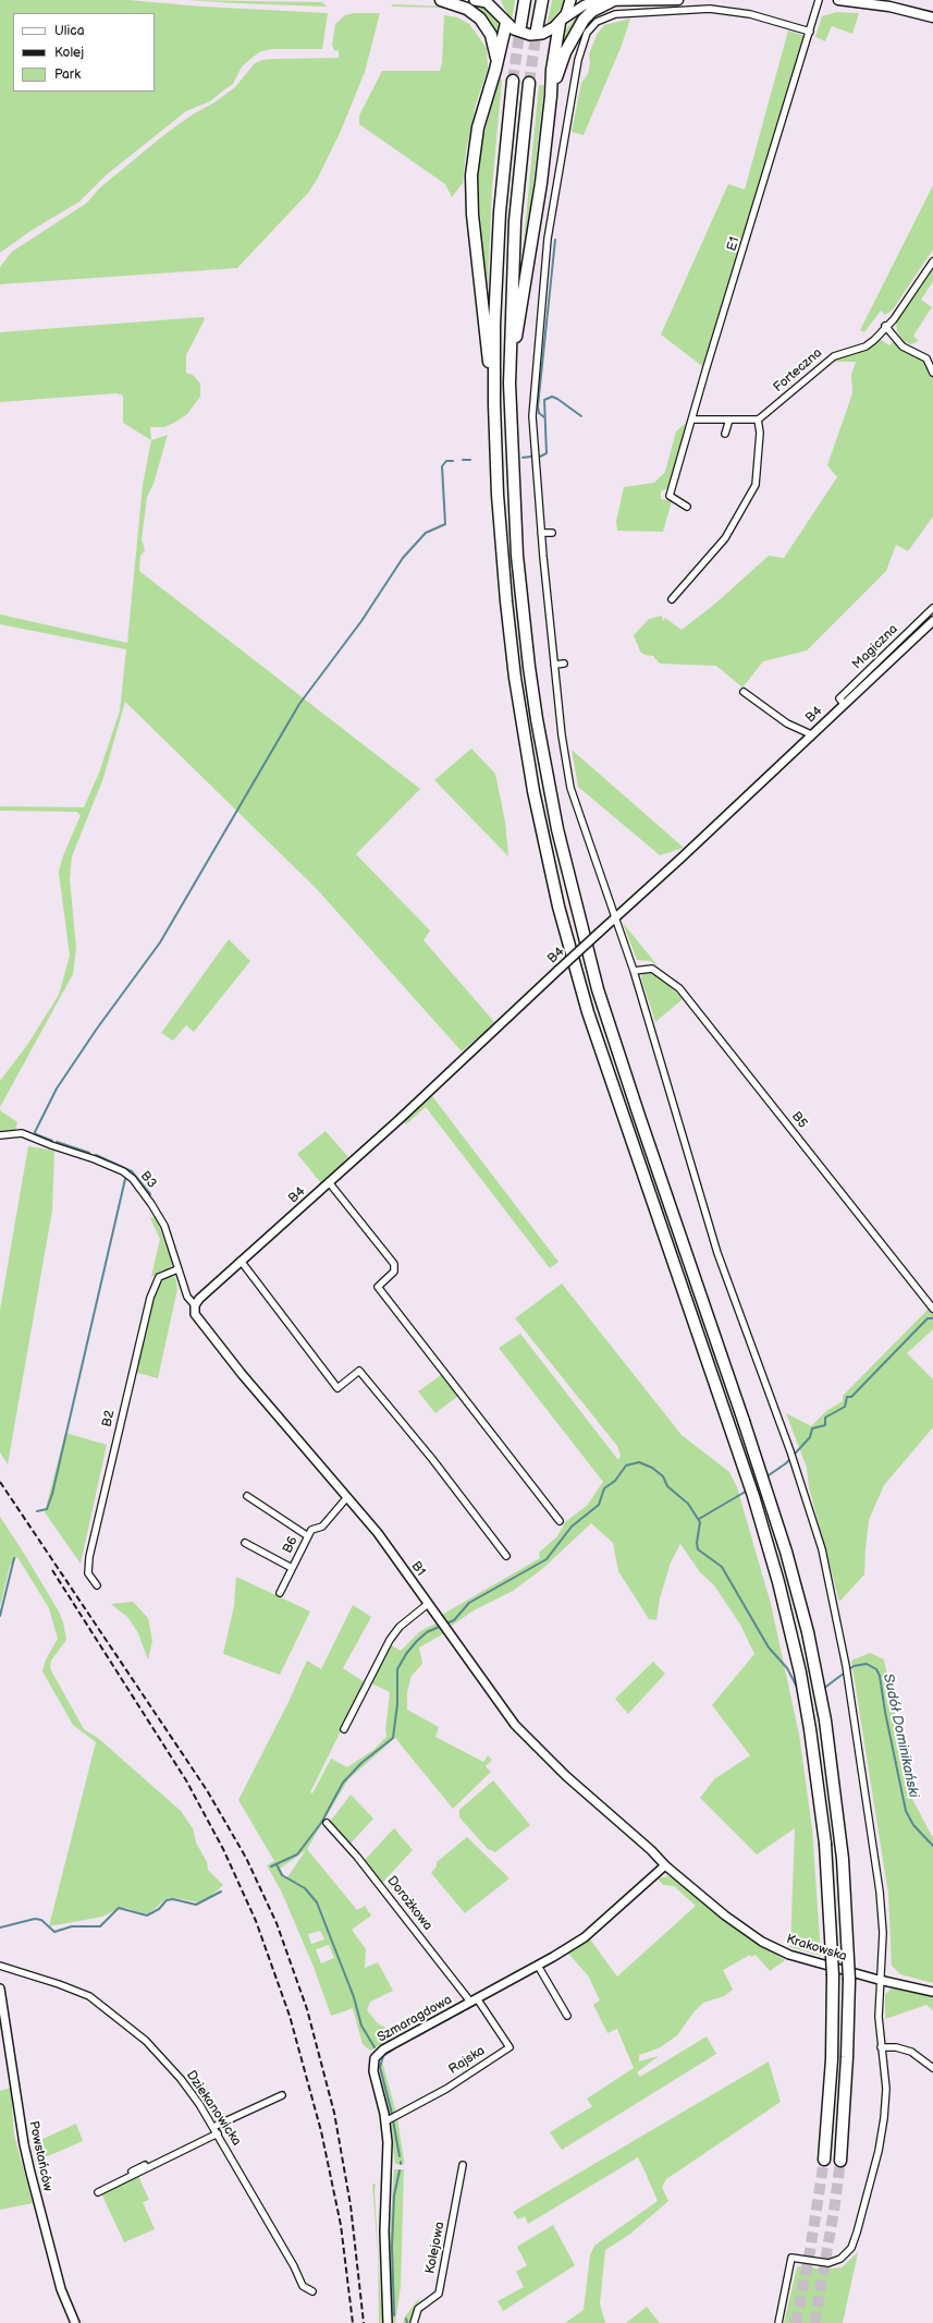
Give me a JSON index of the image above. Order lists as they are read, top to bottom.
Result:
{
  "streets": {
    "street": [
      "E1",
      "Forteczna",
      "Magiczna",
      "B4",
      "B5",
      "B3",
      "B2",
      "B6",
      "B1",
      "Dorożkowa",
      "Krakowska",
      "Szmaragdowa",
      "Rajska",
      "Dziekanowicka",
      "Powstańców",
      "Kolejowa"
    ]
  },
  "crossings": [
    ["Magiczna", "B4"],
    ["B4", "B3"],
    ["B4", "B1"],
    ["B3", "B2"],
    ["B3", "B1"],
    ["B6", "B1"],
    ["B1", "Krakowska"],
    ["Dorożkowa", "Szmaragdowa"],
    ["Dorożkowa", "Rajska"],
    ["Krakowska", "Szmaragdowa"],
    ["Szmaragdowa", "Rajska"]
  ],
  "water": ["Sudół Dominikański"],
  "legend": ["Ulica", "Kolej", "Park"]
}
